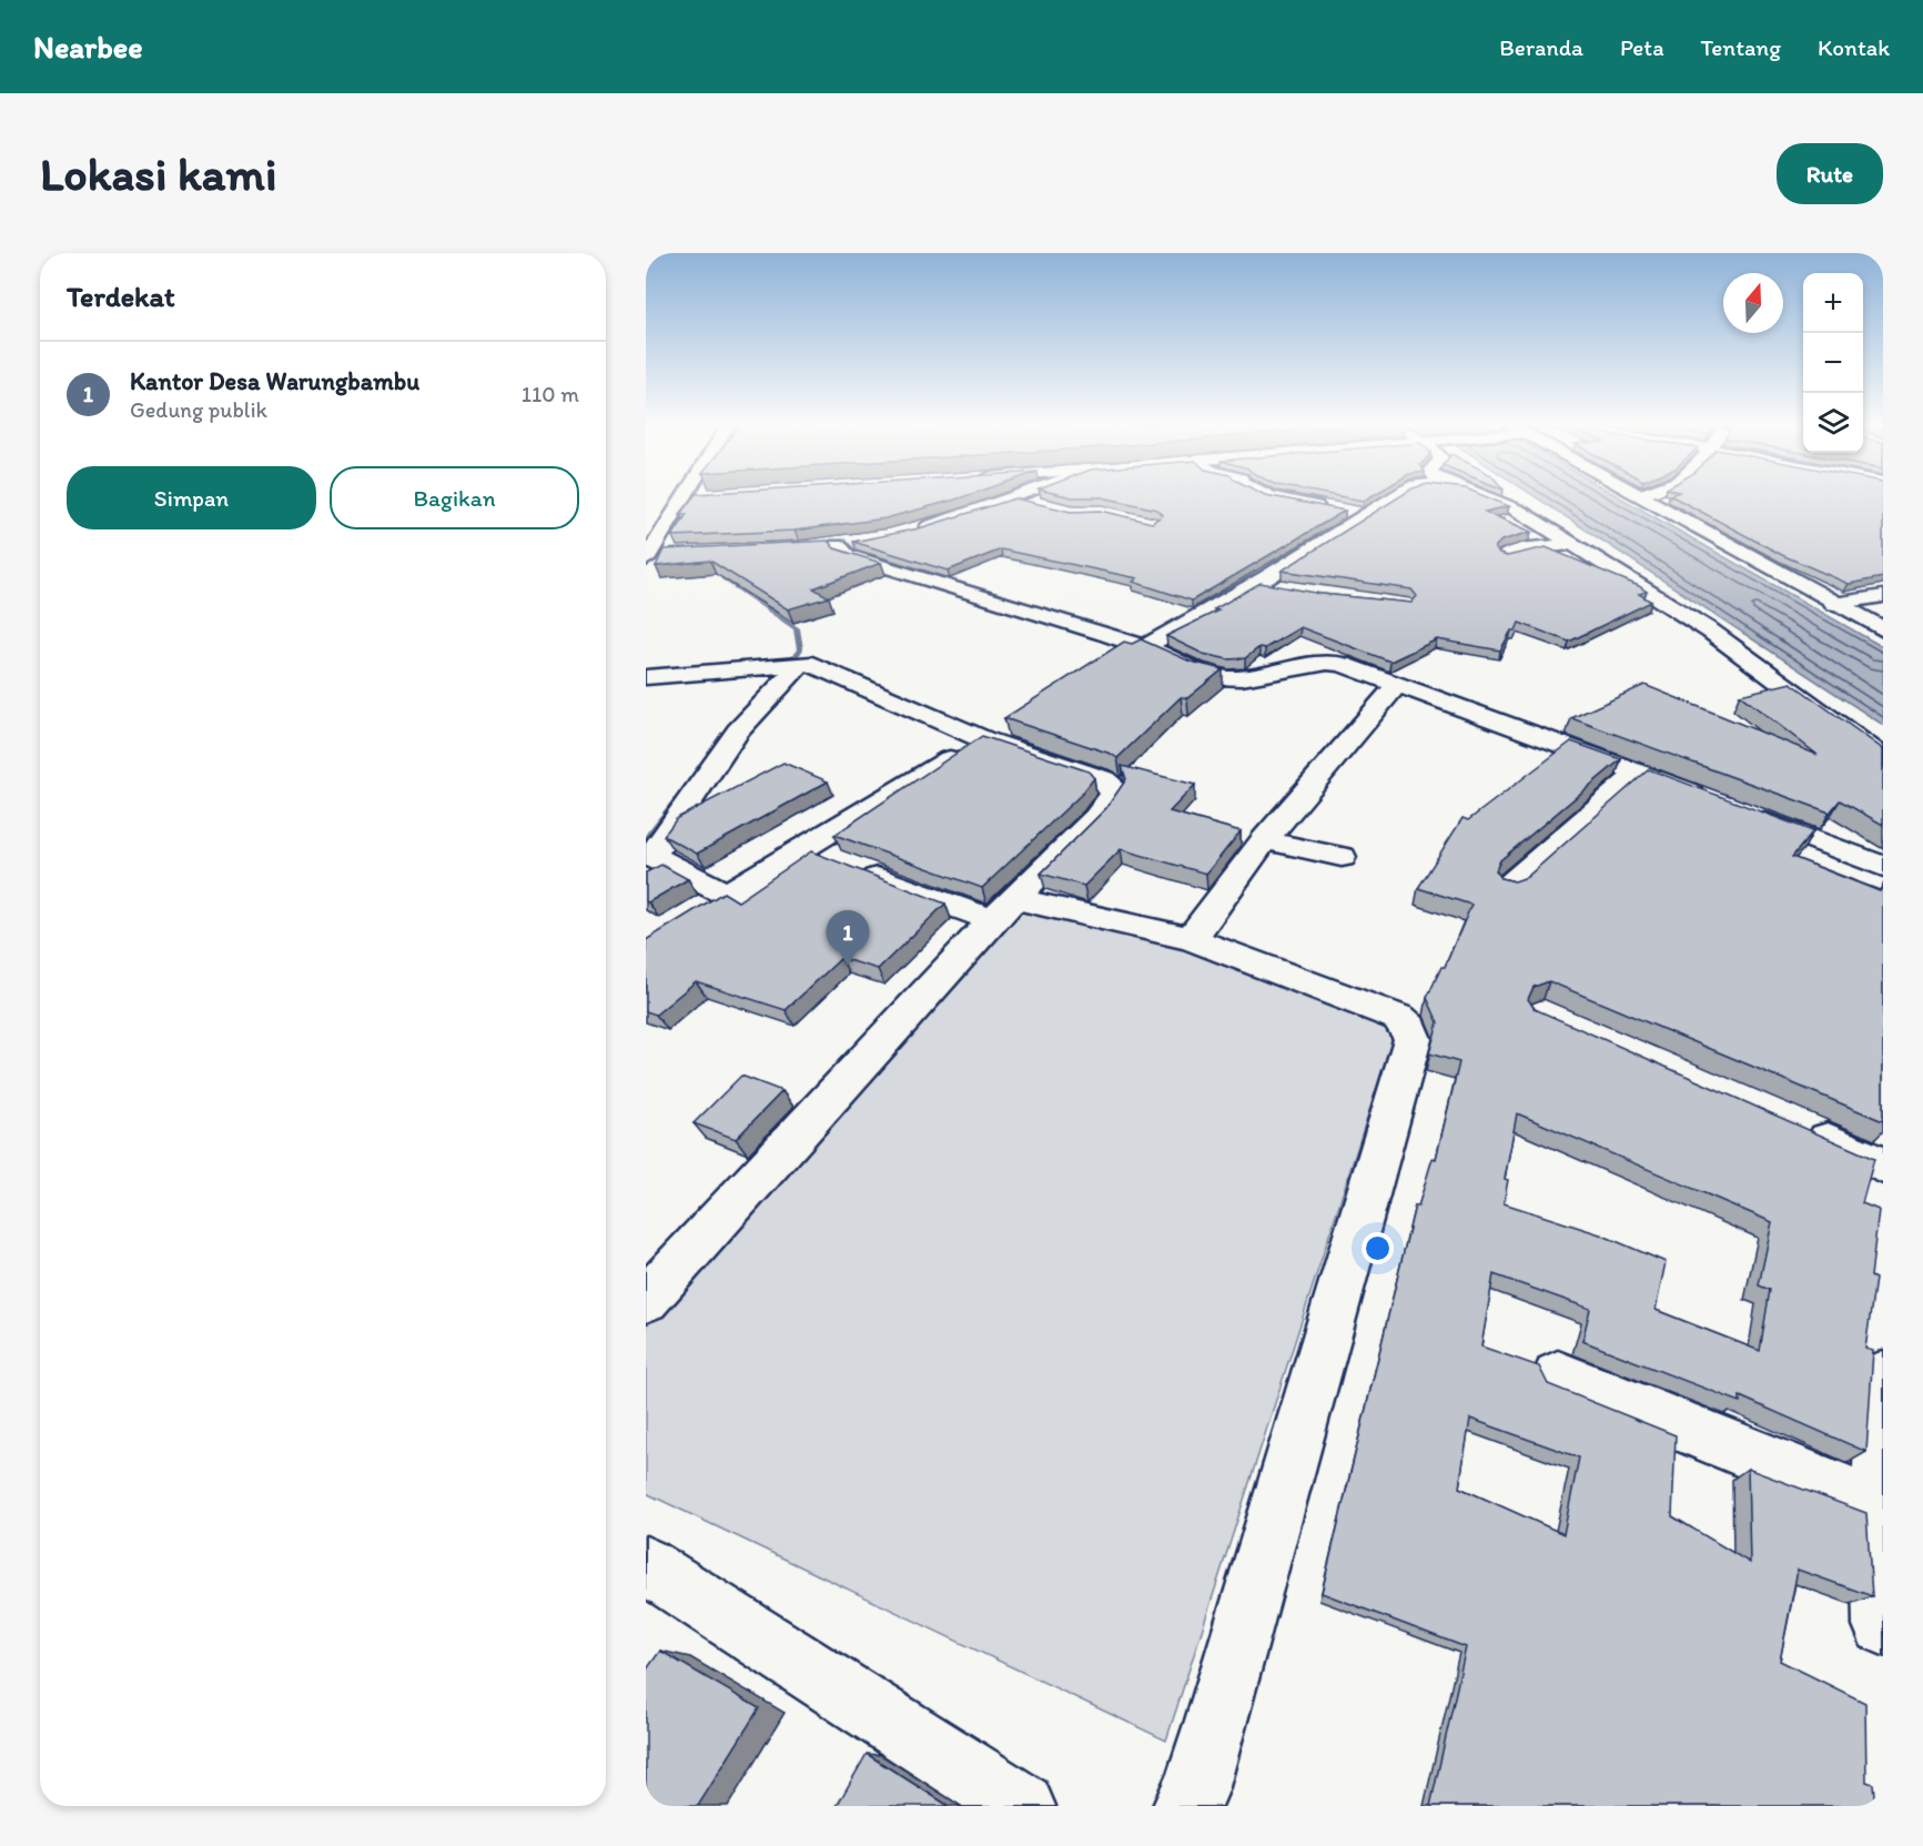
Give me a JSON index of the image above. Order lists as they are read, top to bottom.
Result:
{
  "north": "top",
  "page": {
    "header": "Nearbee",
    "nav": [
      "Beranda",
      "Peta",
      "Tentang",
      "Kontak"
    ],
    "buttons": [
      "Rute",
      ["Simpan", "Bagikan"]
    ],
    "title": "Lokasi kami",
    "heading": "Terdekat",
    "map_buttons": ["+", "−"],
    "list": [
      {
        "mark": "1",
        "name": "Kantor Desa Warungbambu",
        "note": "Gedung publik",
        "value": "110 m"
      }
    ],
    "pins": "1"
  }
}
